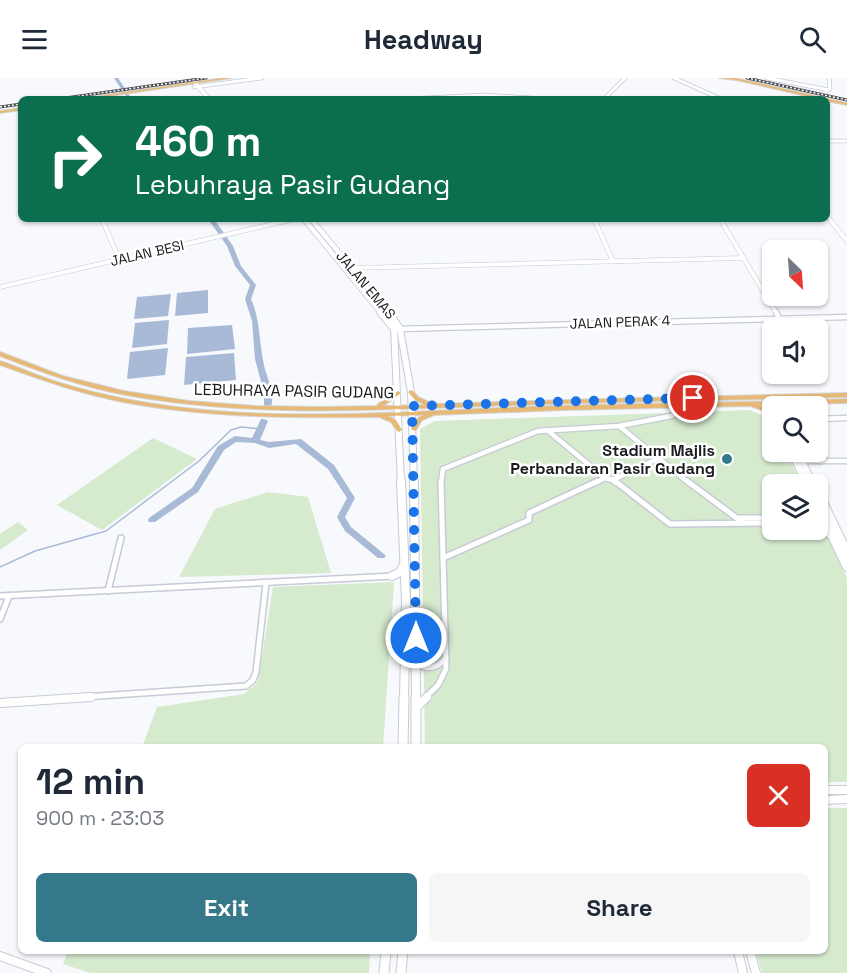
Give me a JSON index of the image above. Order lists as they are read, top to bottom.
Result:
{
  "streets": {
    "main road": ["JALAN EMAS", "LEBUHRAYA PASIR GUDANG"],
    "street": ["JALAN BESI", "JALAN PERAK 4"]
  },
  "crossings": [
    ["JALAN EMAS", "JALAN PERAK 4"],
    ["JALAN EMAS", "LEBUHRAYA PASIR GUDANG"]
  ],
  "places": ["Stadium Majlis Perbandaran Pasir Gudang"],
  "north": "bottom right",
  "page": {
    "header": "Headway",
    "turn": ["460 m", "Lebuhraya Pasir Gudang"],
    "heading": ["12 min", "900 m · 23:03"],
    "buttons": ["Exit", "Share"]
  }
}
